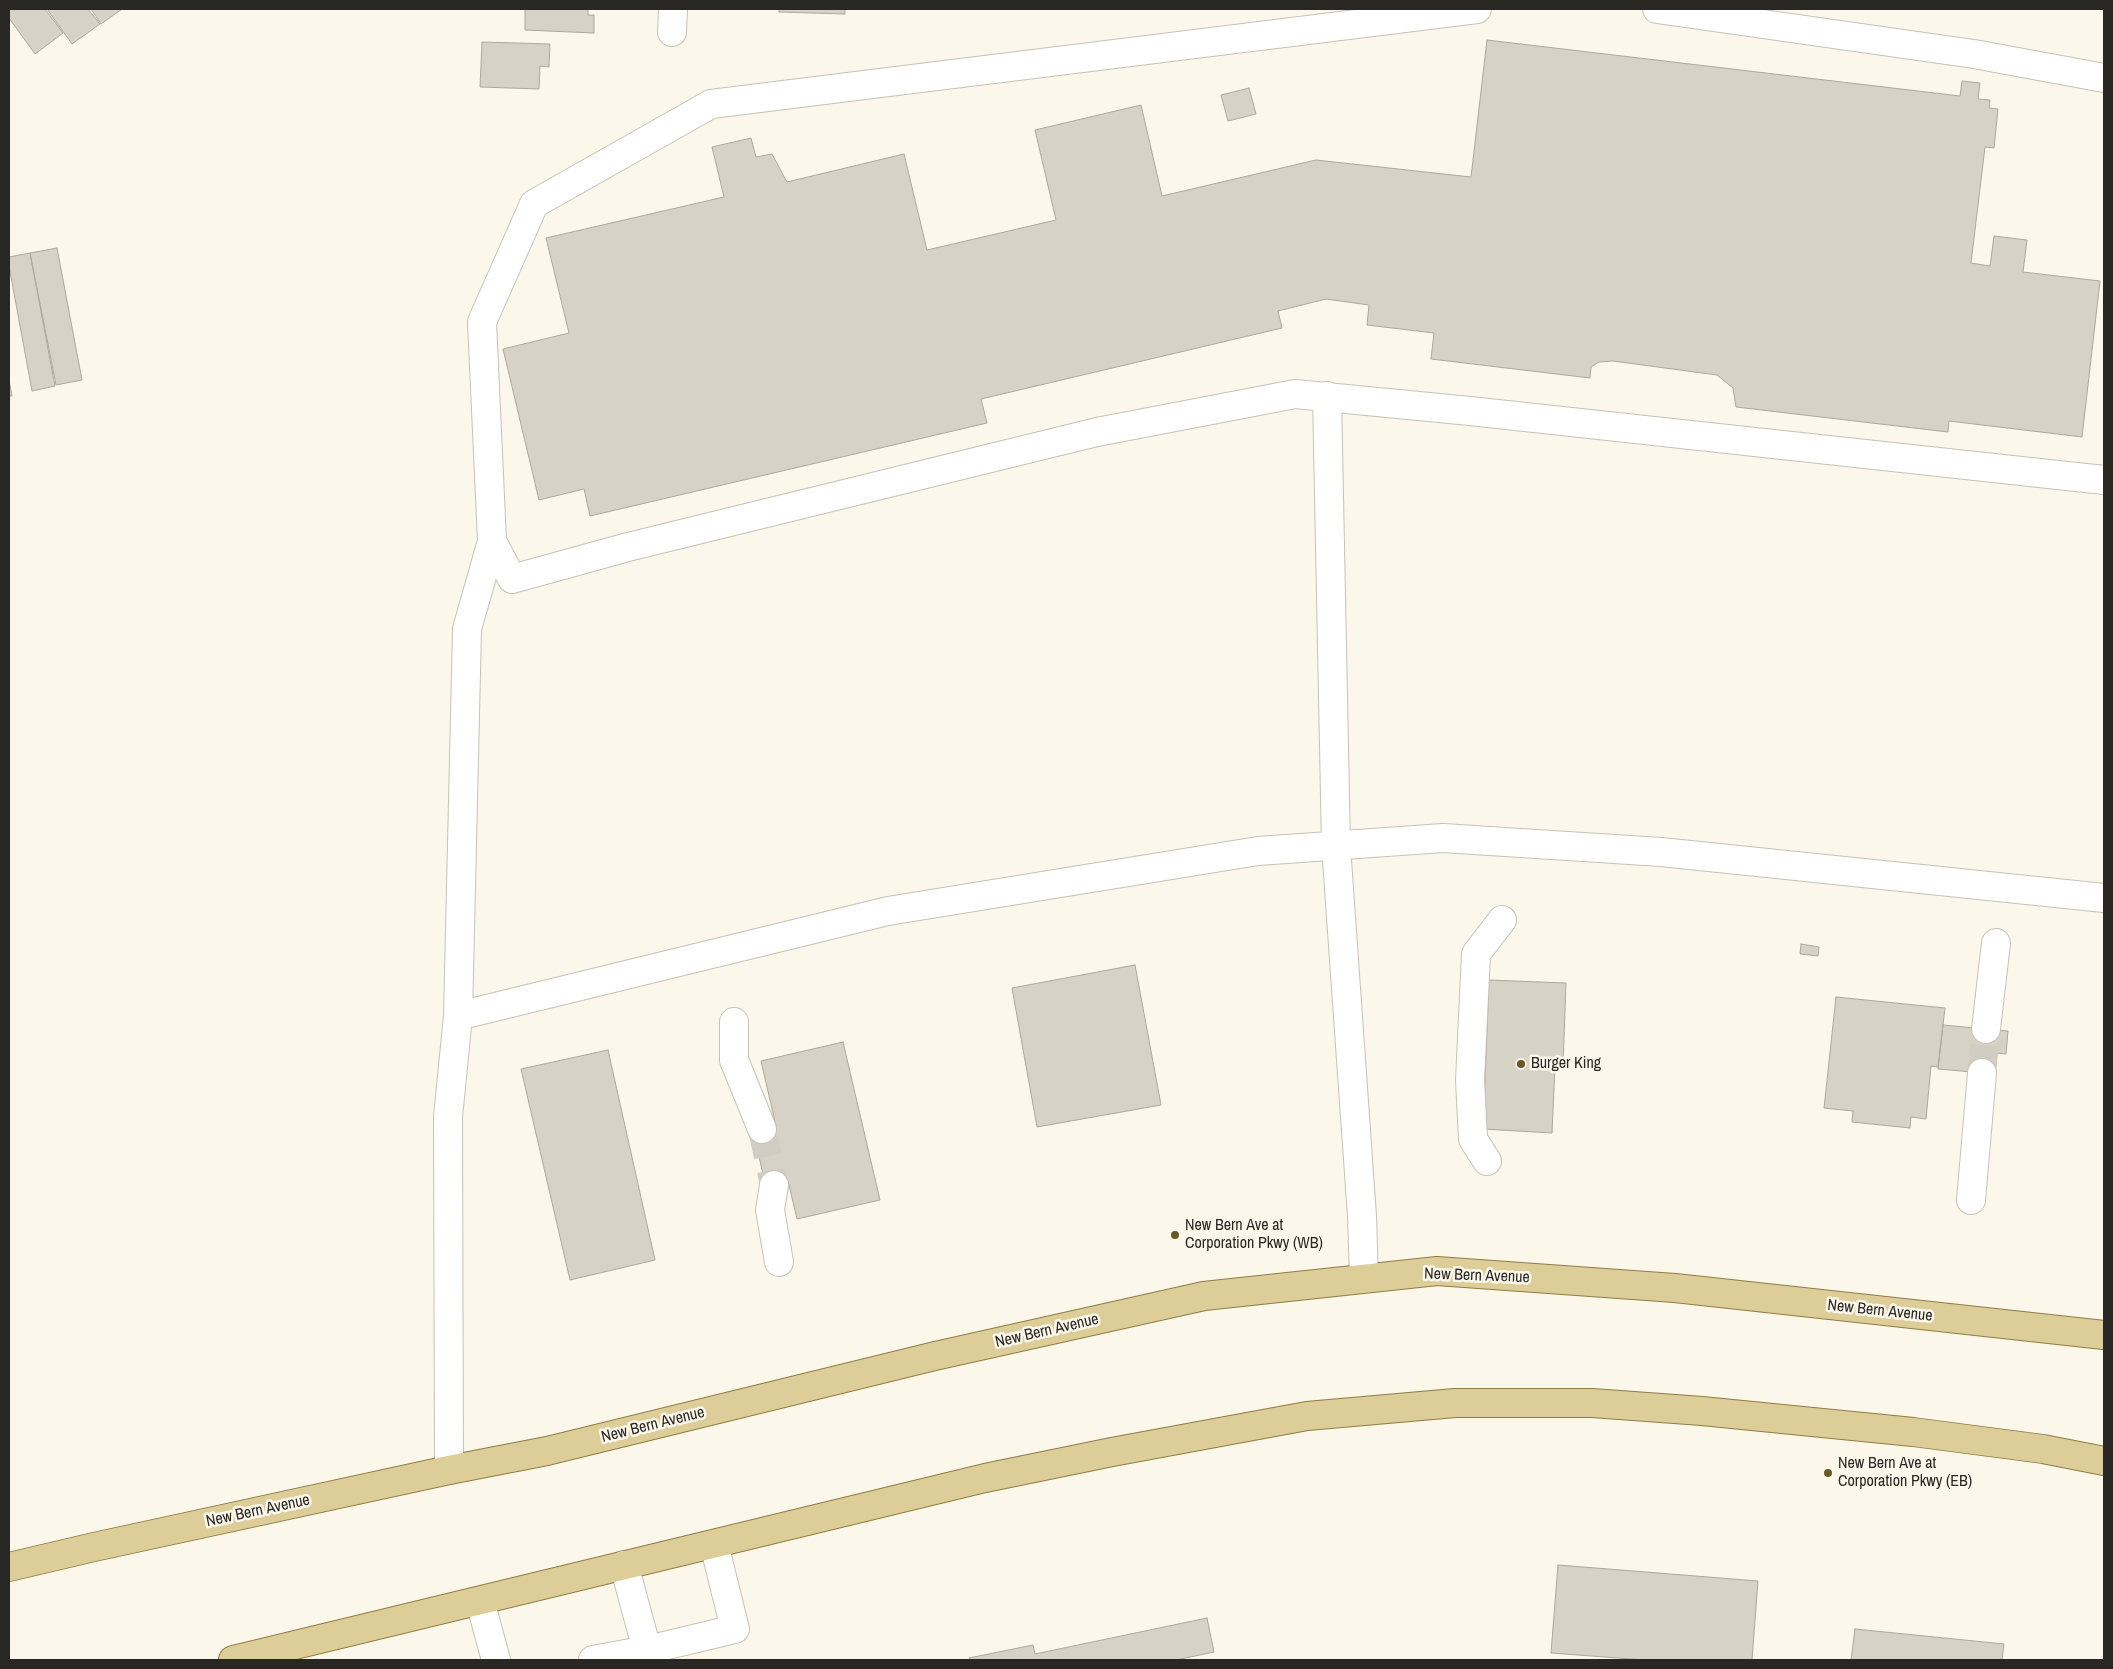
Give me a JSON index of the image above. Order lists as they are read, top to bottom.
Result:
{
  "streets": {
    "main road": ["New Bern Avenue"]
  },
  "places": ["Burger King", "New Bern Ave at Corporation Pkwy (WB)", "New Bern Ave at Corporation Pkwy (EB)"]
}
